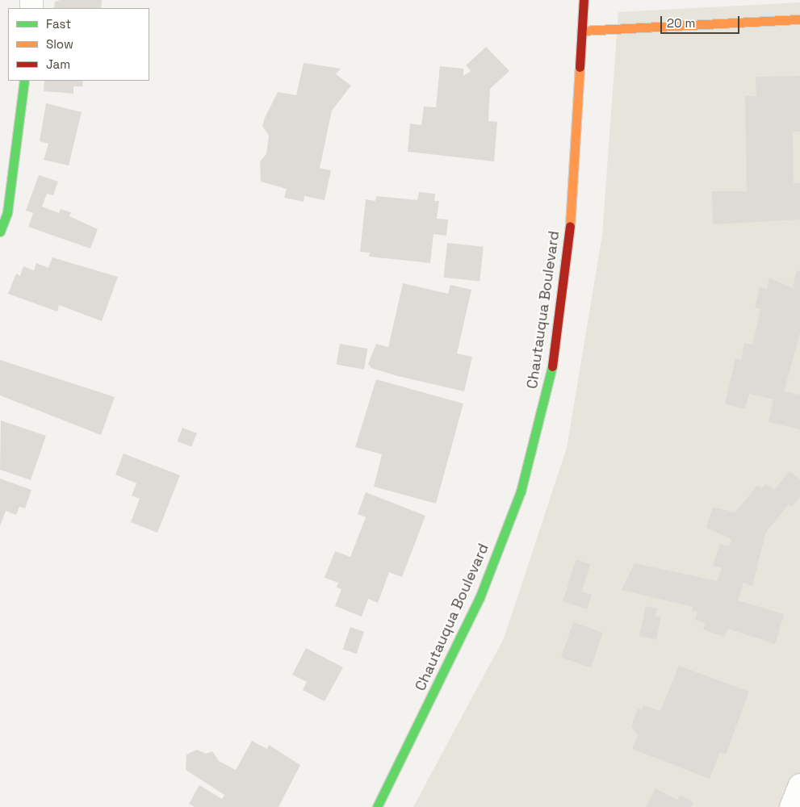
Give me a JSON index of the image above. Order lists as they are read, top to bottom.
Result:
{
  "streets": {
    "street": ["Chautauqua Boulevard"]
  },
  "legend": ["Fast", "Slow", "Jam"],
  "scale_bar": "20 m"
}
